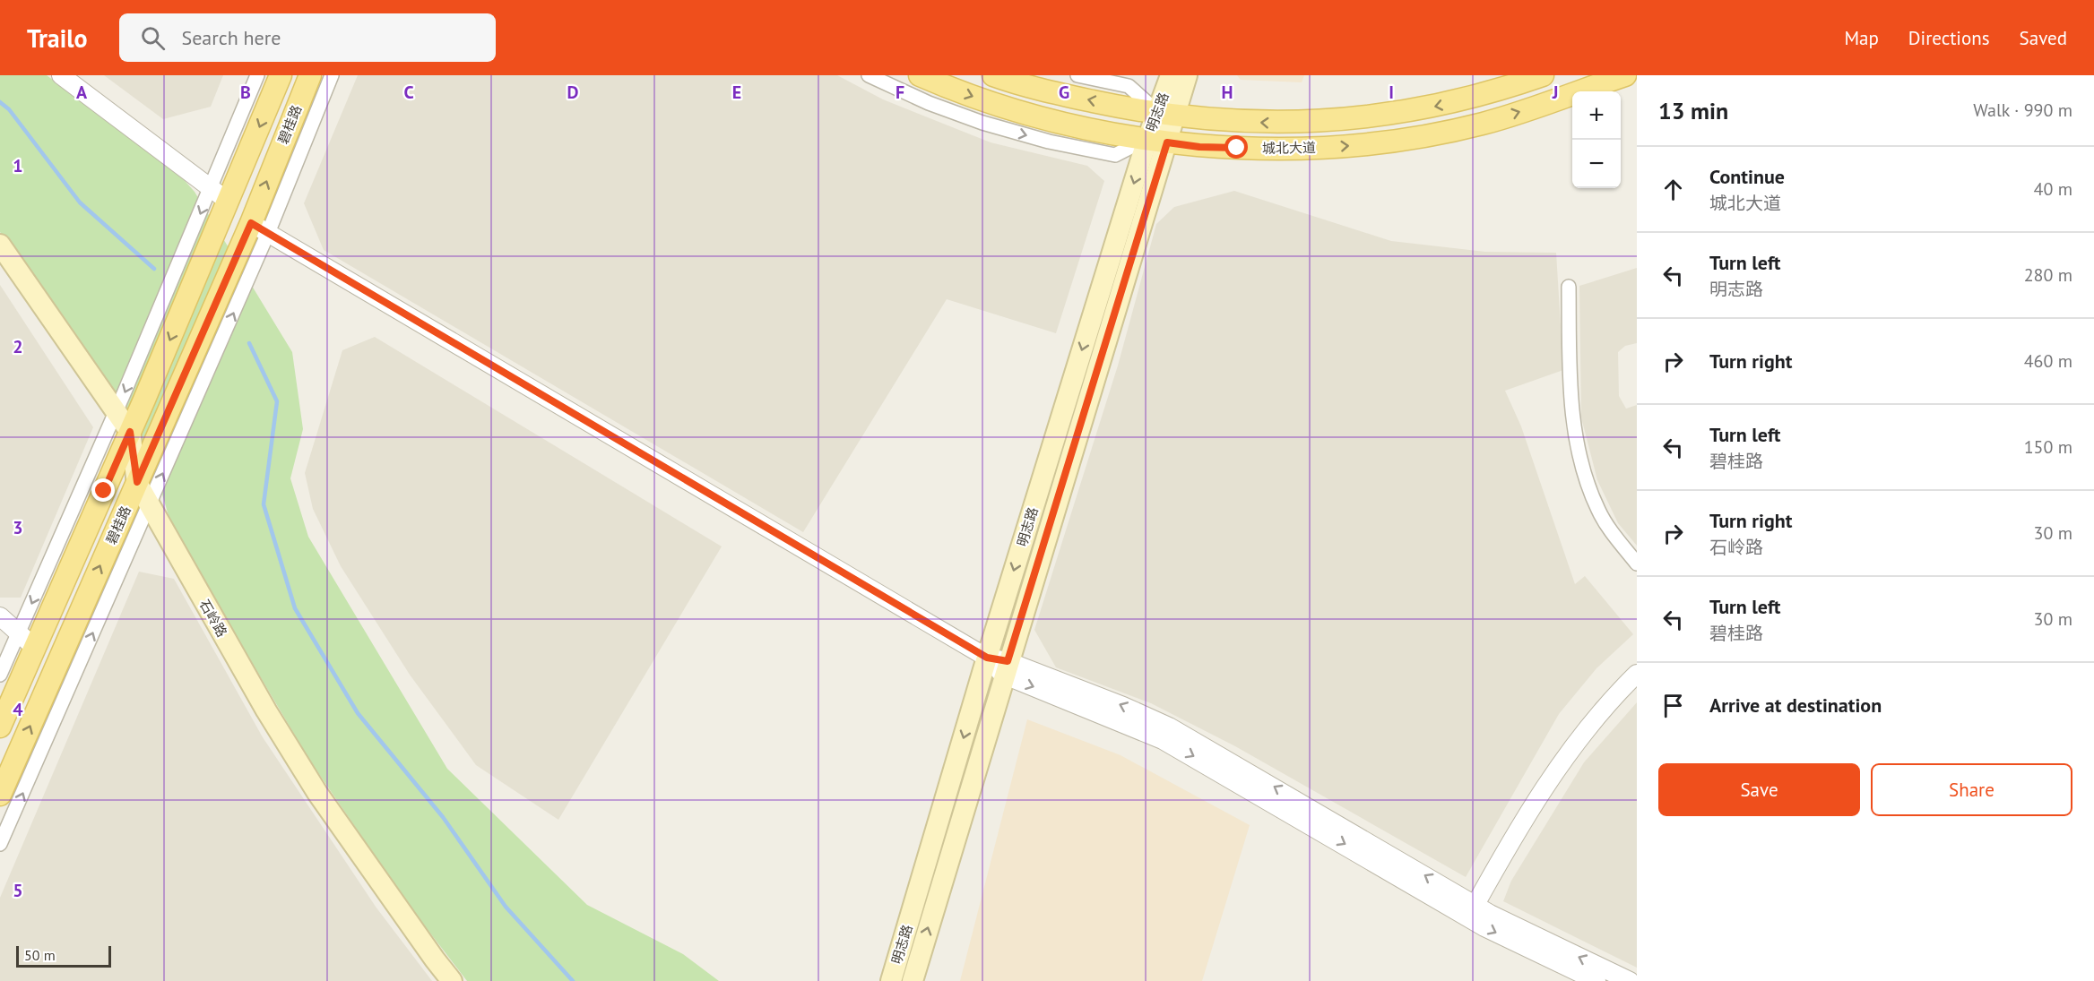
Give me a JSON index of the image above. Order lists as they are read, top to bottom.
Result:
{
  "streets": {
    "main road": [
      "明志路",
      "碧桂路",
      "城北大道",
      "石岭路"
    ]
  },
  "crossings": [
    ["明志路", "城北大道"],
    ["碧桂路", "石岭路"]
  ],
  "scale_bar": "50 m",
  "page": {
    "header": "Trailo",
    "search": "Search here",
    "nav": ["Map", "Directions", "Saved"],
    "heading": ["13 min", "Walk · 990 m"],
    "map_buttons": ["+", "−"],
    "list": [
      ["Continue", "城北大道", "40 m"],
      ["Turn left", "明志路", "280 m"],
      ["Turn right", "460 m"],
      ["Turn left", "碧桂路", "150 m"],
      ["Turn right", "石岭路", "30 m"],
      ["Turn left", "碧桂路", "30 m"],
      "Arrive at destination"
    ],
    "buttons": ["Save", "Share"],
    "scale": "50 m"
  },
  "grid": {
    "columns": [
      "A",
      "B",
      "C",
      "D",
      "E",
      "F",
      "G",
      "H",
      "I",
      "J"
    ],
    "rows": [
      "1",
      "2",
      "3",
      "4",
      "5"
    ]
  }
}
